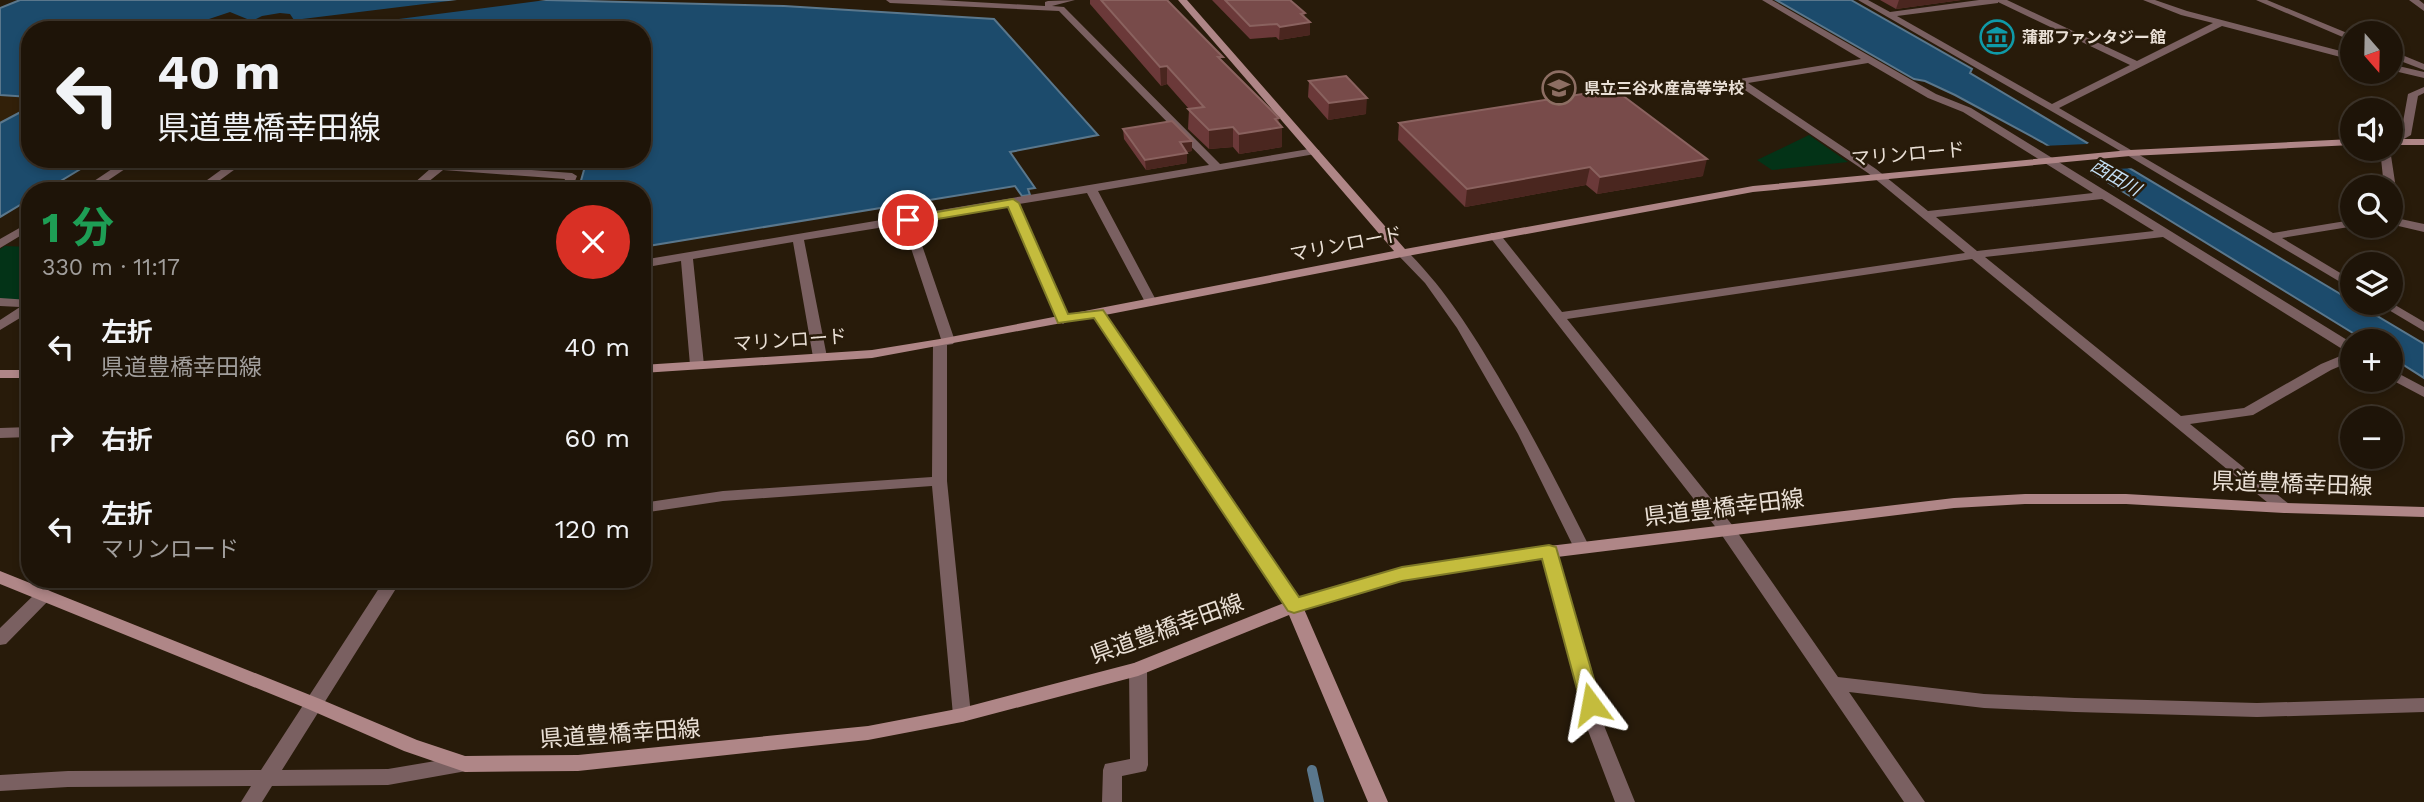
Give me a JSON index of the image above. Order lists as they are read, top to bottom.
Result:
{
  "streets": {
    "street": ["マリンロード", "県道豊橋幸田線"]
  },
  "water": ["西田川"],
  "places": {
    "museum": ["蒲郡ファンタジー館"],
    "school or university": ["県立三谷水産高等学校"]
  },
  "north": "bottom",
  "page": {
    "map_buttons": ["+", "−"],
    "turn": ["40 m", "県道豊橋幸田線"],
    "heading": ["1 分", "330 m · 11:17"],
    "list": [
      {
        "name": "左折",
        "note": "県道豊橋幸田線",
        "value": "40 m"
      },
      {
        "name": "右折",
        "value": "60 m"
      },
      {
        "name": "左折",
        "note": "マリンロード",
        "value": "120 m"
      }
    ]
  }
}
